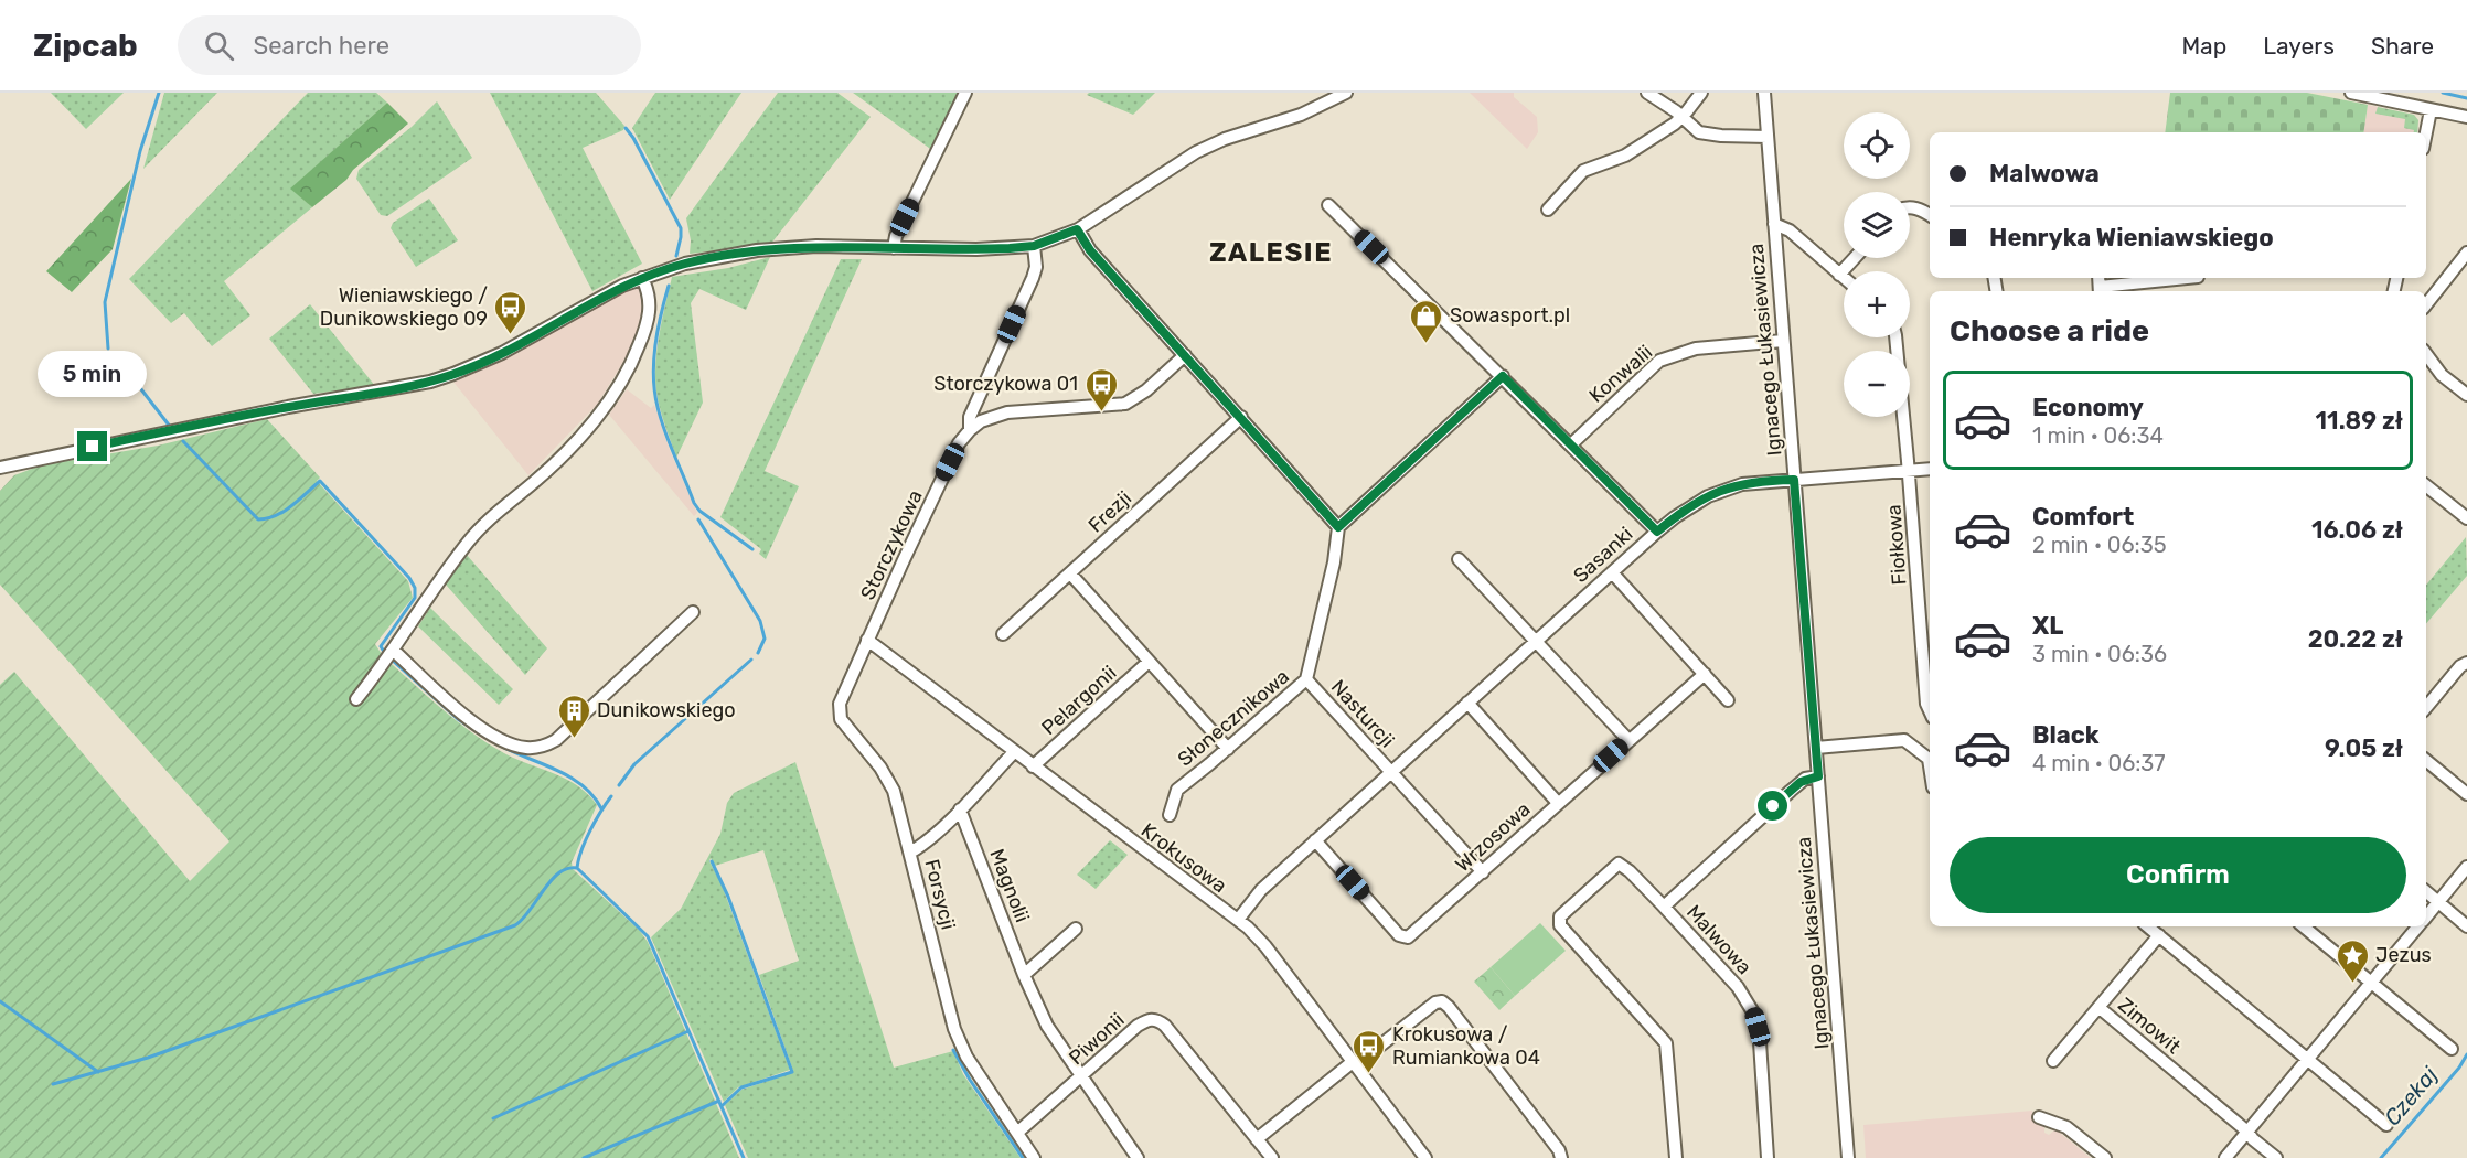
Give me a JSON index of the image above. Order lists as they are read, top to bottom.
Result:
{
  "streets": {
    "street": [
      "Ignacego Łukasiewicza",
      "Konwalii",
      "Frezji",
      "Storczykowa",
      "Fiołkowa",
      "Sasanki",
      "Pelargonii",
      "Nasturcji",
      "Słonecznikowa",
      "Wrzosowa",
      "Krokusowa",
      "Magnolii",
      "Forsycji",
      "Malwowa",
      "Zimowit",
      "Piwonii"
    ]
  },
  "crossings": [
    ["Ignacego Łukasiewicza", "Konwalii"],
    ["Ignacego Łukasiewicza", "Sasanki"],
    ["Ignacego Łukasiewicza", "Malwowa"],
    ["Storczykowa", "Krokusowa"],
    ["Storczykowa", "Forsycji"],
    ["Fiołkowa", "Sasanki"],
    ["Sasanki", "Nasturcji"],
    ["Sasanki", "Wrzosowa"],
    ["Sasanki", "Krokusowa"],
    ["Pelargonii", "Krokusowa"],
    ["Nasturcji", "Słonecznikowa"],
    ["Krokusowa", "Forsycji"],
    ["Magnolii", "Piwonii"],
    ["Forsycji", "Piwonii"]
  ],
  "districts": ["ZALESIE"],
  "water": ["Czekaj"],
  "places": {
    "bus stop": ["Wieniawskiego / Dunikowskiego 09", "Storczykowa 01", "Krokusowa / Rumiankowa 04"],
    "shop": ["Sowasport.pl"],
    "building": ["Dunikowskiego"],
    "place": ["Jezus"]
  },
  "page": {
    "header": "Zipcab",
    "search": "Search here",
    "nav": ["Map", "Layers", "Share"],
    "map_buttons": ["+", "−"],
    "banner": ["Malwowa", "Henryka Wieniawskiego"],
    "heading": "Choose a ride",
    "bubble": "5 min",
    "list": [
      {
        "name": "Economy",
        "note": "1 min · 06:34",
        "value": "11.89 zł"
      },
      {
        "name": "Comfort",
        "note": "2 min · 06:35",
        "value": "16.06 zł"
      },
      {
        "name": "XL",
        "note": "3 min · 06:36",
        "value": "20.22 zł"
      },
      {
        "name": "Black",
        "note": "4 min · 06:37",
        "value": "9.05 zł"
      }
    ],
    "buttons": "Confirm"
  }
}
